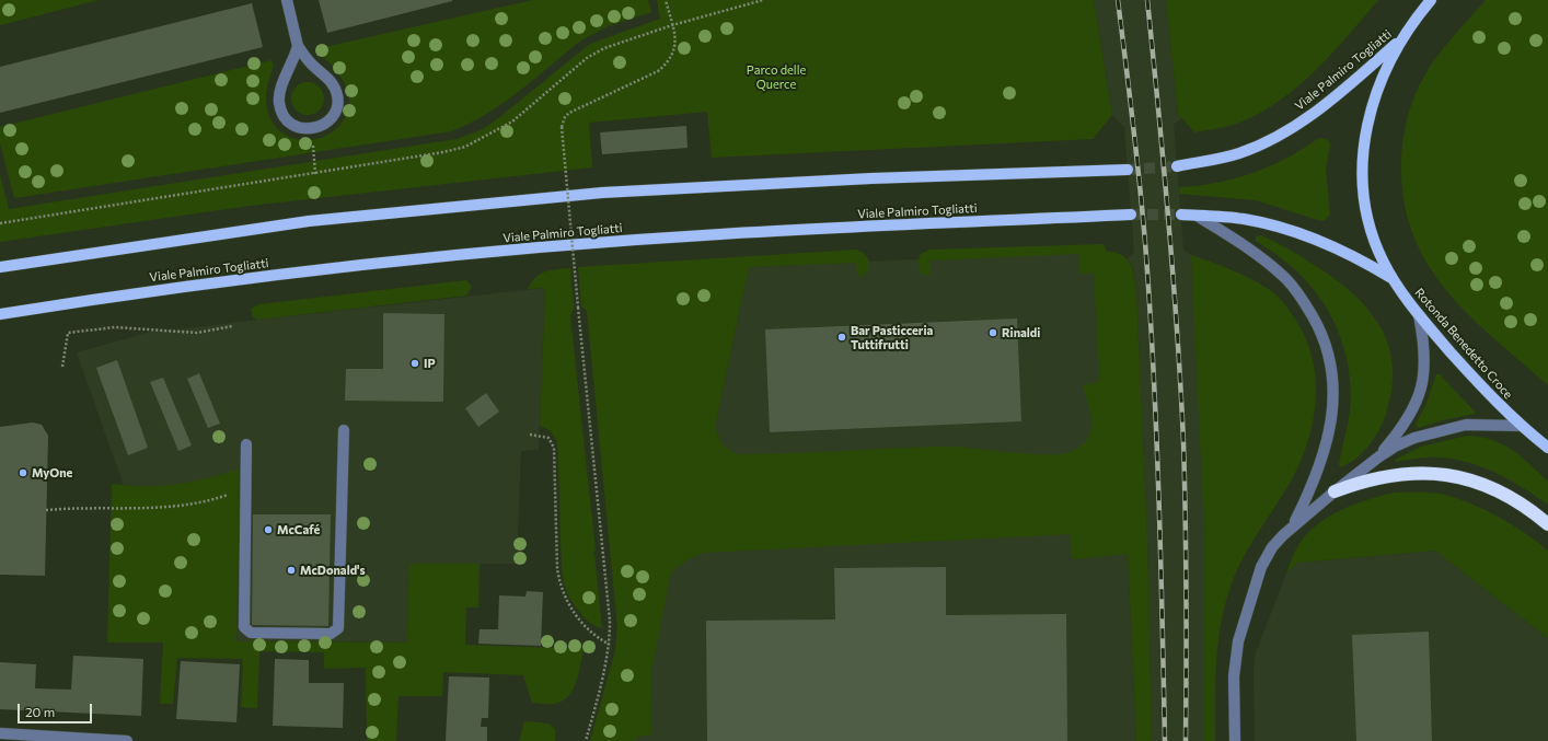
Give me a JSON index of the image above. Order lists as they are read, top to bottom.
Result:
{
  "streets": {
    "main road": ["Viale Palmiro Togliatti", "Rotonda Benedetto Croce"]
  },
  "crossings": [
    ["Viale Palmiro Togliatti", "Rotonda Benedetto Croce"]
  ],
  "parks": ["Parco delle Querce"],
  "places": [
    "Rinaldi",
    "Bar Pasticceria Tuttifrutti",
    "IP",
    "MyOne",
    "McCafé",
    "McDonald's"
  ],
  "scale_bar": "20 m"
}
